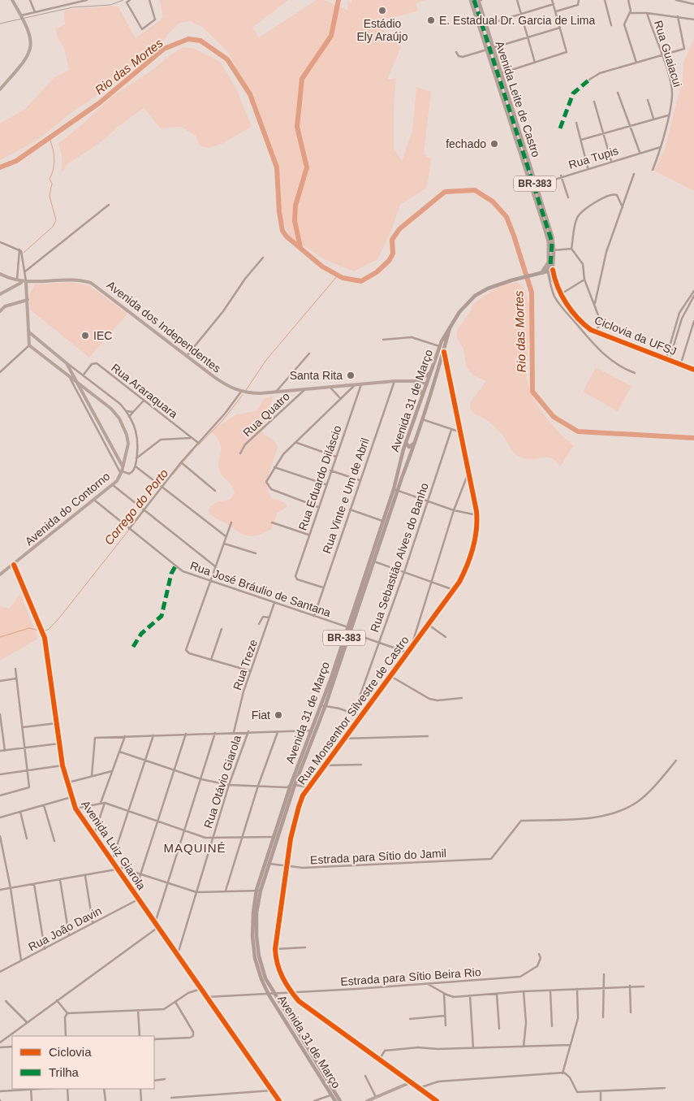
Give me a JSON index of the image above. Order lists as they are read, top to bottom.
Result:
{
  "streets": {
    "highway": ["Avenida Leite de Castro", "BR-383"],
    "main road": ["Avenida 31 de Março"],
    "street": [
      "Rua Guaiacui",
      "Rua Tupis",
      "Avenida dos Independentes",
      "Rua Araraquara",
      "Rua Quatro",
      "Rua Eduardo Diláscio",
      "Rua Vinte e Um de Abril",
      "Avenida do Contorno",
      "Rua Sebastião Alves do Banho",
      "Rua José Bráulio de Santana",
      "Rua Treze",
      "Rua Monsenhor Silvestre de Castro",
      "Rua Otávio Giarola",
      "Avenida Luiz Giarola",
      "Estrada para Sítio do Jamil",
      "Rua João Davin",
      "Estrada para Sítio Beira Rio"
    ],
    "cycle path": ["Ciclovia da UFSJ"]
  },
  "crossings": [
    ["Rua Guaiacui", "Rua Tupis"],
    ["Avenida Leite de Castro", "Rua Tupis"],
    ["Avenida Leite de Castro", "Avenida 31 de Março"],
    ["Avenida 31 de Março", "Rua José Bráulio de Santana"],
    ["Avenida 31 de Março", "Rua Monsenhor Silvestre de Castro"],
    ["Avenida 31 de Março", "Estrada para Sítio do Jamil"],
    ["Avenida 31 de Março", "Estrada para Sítio Beira Rio"],
    ["Rua Eduardo Diláscio", "Rua Vinte e Um de Abril"],
    ["Rua Vinte e Um de Abril", "Rua José Bráulio de Santana"],
    ["Avenida do Contorno", "Rua José Bráulio de Santana"],
    ["Avenida do Contorno", "Avenida Luiz Giarola"],
    ["Rua Sebastião Alves do Banho", "Rua José Bráulio de Santana"],
    ["Rua José Bráulio de Santana", "Rua Treze"],
    ["Rua José Bráulio de Santana", "Rua Monsenhor Silvestre de Castro"],
    ["Rua Monsenhor Silvestre de Castro", "Estrada para Sítio do Jamil"],
    ["Rua Monsenhor Silvestre de Castro", "Estrada para Sítio Beira Rio"],
    ["Rua Otávio Giarola", "Avenida Luiz Giarola"],
    ["Avenida Luiz Giarola", "Rua João Davin"],
    ["Avenida Luiz Giarola", "Estrada para Sítio Beira Rio"]
  ],
  "districts": ["MAQUINÉ"],
  "water": ["Rio das Mortes", "Corrego do Porto"],
  "places": [
    "Estádio Ely Araújo",
    "E. Estadual Dr. Garcia de Lima",
    "fechado",
    "IEC",
    "Santa Rita",
    "Fiat"
  ],
  "legend": ["Ciclovia", "Trilha"]
}
